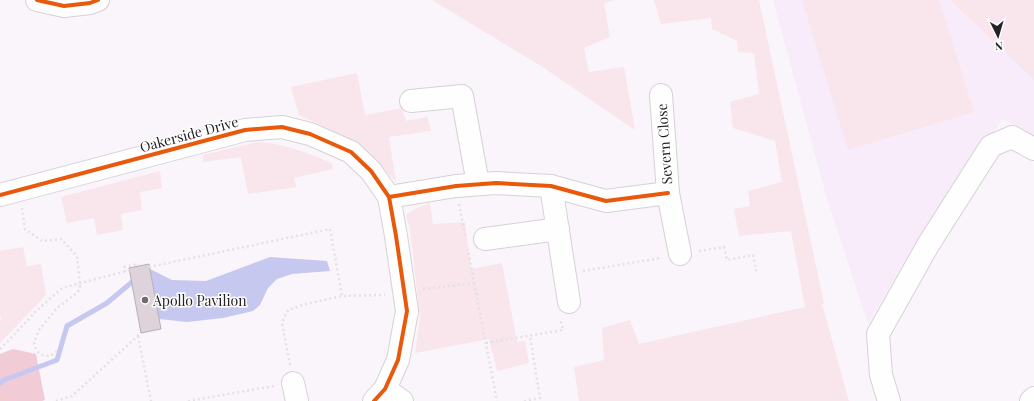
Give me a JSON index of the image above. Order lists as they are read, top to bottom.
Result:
{
  "streets": {
    "street": ["Oakerside Drive", "Severn Close"]
  },
  "crossings": [
    ["Oakerside Drive", "Severn Close"]
  ],
  "places": ["Apollo Pavilion"],
  "north": "bottom"
}
